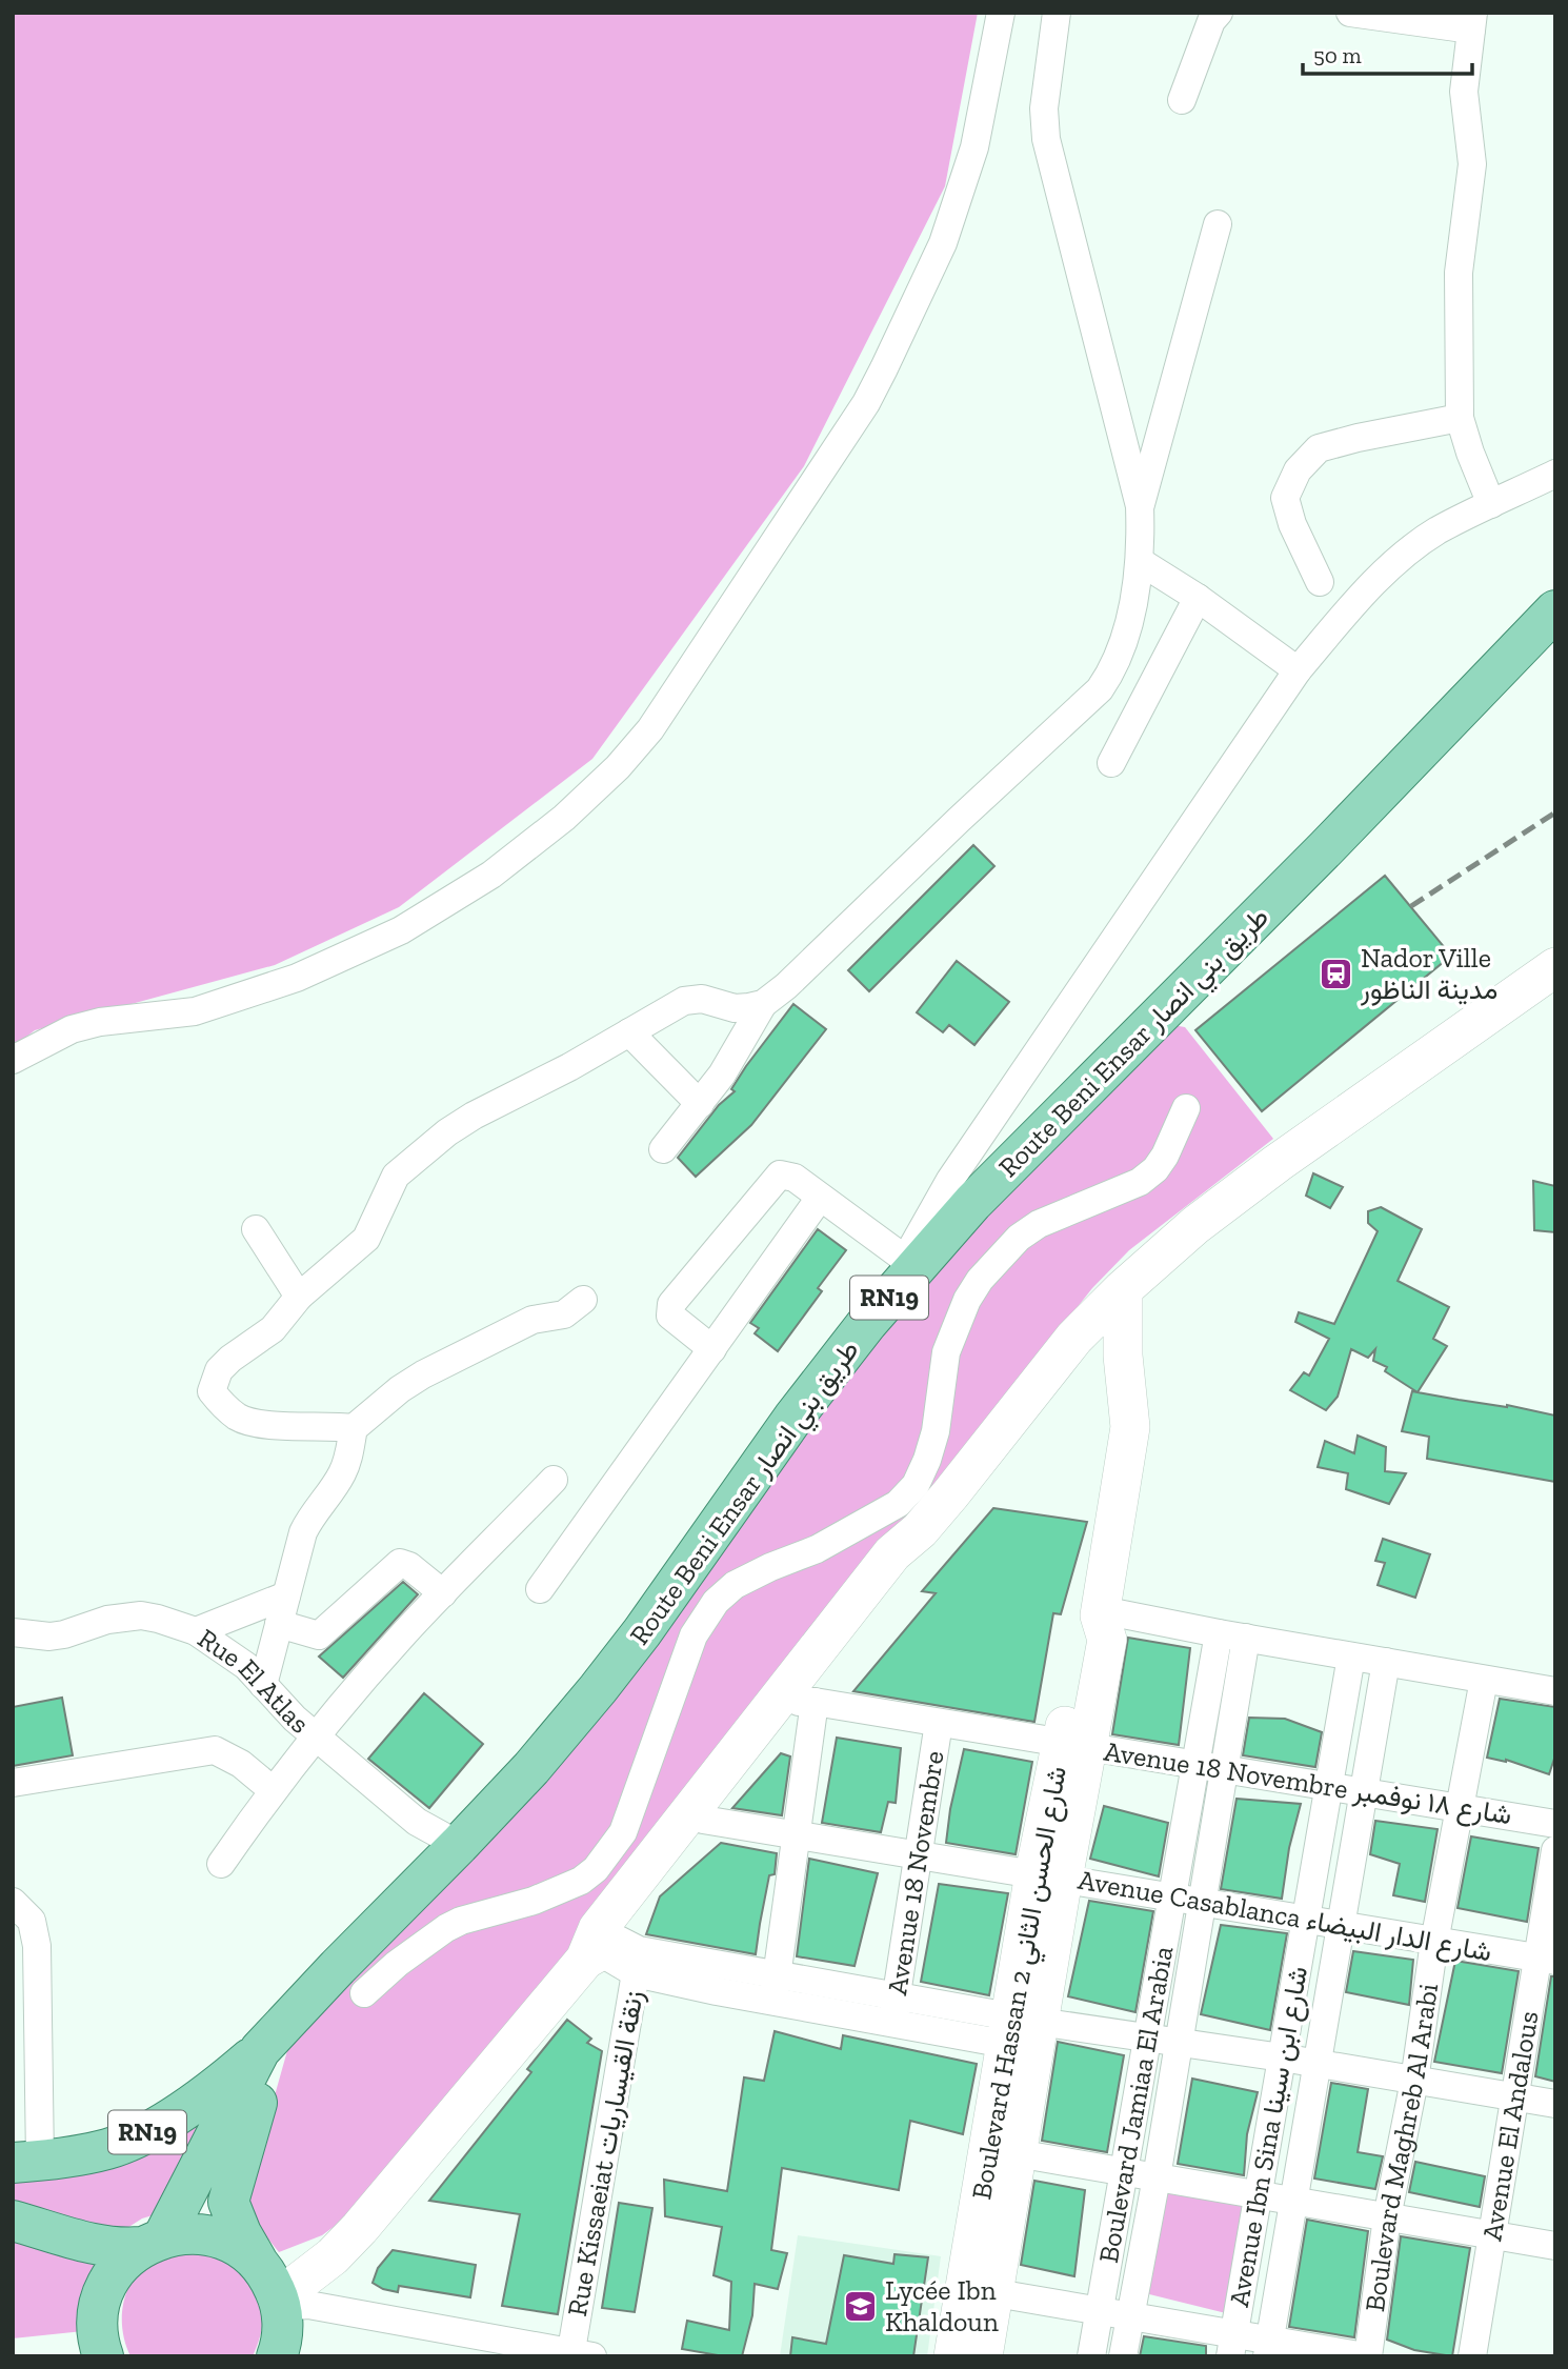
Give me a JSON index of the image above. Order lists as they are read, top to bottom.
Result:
{
  "streets": {
    "main road": ["Route Beni Ensar طريق بني انصار", "RN19", "Boulevard Hassan 2 شارع الحسن الثاني"],
    "street": [
      "Rue El Atlas",
      "Avenue 18 Novembre شارع ١٨ نوفمبر",
      "Avenue 18 Novembre",
      "Avenue Casablanca شارع الدار البيضاء",
      "Boulevard Jamiaa El Arabia",
      "Avenue El Andalous",
      "Avenue Ibn Sina شارع ابن سينا",
      "Boulevard Maghreb Al Arabi",
      "Rue Kissaeiat زنقة القيساريات"
    ]
  },
  "crossings": [
    ["Route Beni Ensar طريق بني انصار", "RN19"],
    ["Route Beni Ensar طريق بني انصار", "Rue El Atlas"],
    ["Avenue 18 Novembre شارع ١٨ نوفمبر", "Avenue 18 Novembre"],
    ["Avenue 18 Novembre شارع ١٨ نوفمبر", "Boulevard Hassan 2 شارع الحسن الثاني"],
    ["Avenue 18 Novembre شارع ١٨ نوفمبر", "Boulevard Jamiaa El Arabia"],
    ["Avenue 18 Novembre شارع ١٨ نوفمبر", "Avenue Ibn Sina شارع ابن سينا"],
    ["Avenue 18 Novembre شارع ١٨ نوفمبر", "Boulevard Maghreb Al Arabi"],
    ["Avenue 18 Novembre", "Avenue Casablanca شارع الدار البيضاء"],
    ["Avenue Casablanca شارع الدار البيضاء", "Boulevard Hassan 2 شارع الحسن الثاني"],
    ["Avenue Casablanca شارع الدار البيضاء", "Boulevard Jamiaa El Arabia"],
    ["Avenue Casablanca شارع الدار البيضاء", "Avenue El Andalous"],
    ["Avenue Casablanca شارع الدار البيضاء", "Avenue Ibn Sina شارع ابن سينا"],
    ["Avenue Casablanca شارع الدار البيضاء", "Boulevard Maghreb Al Arabi"]
  ],
  "places": {
    "station": ["Nador Ville مدينة الناظور"],
    "school or university": ["Lycée Ibn Khaldoun"]
  },
  "scale_bar": "50 m"
}
